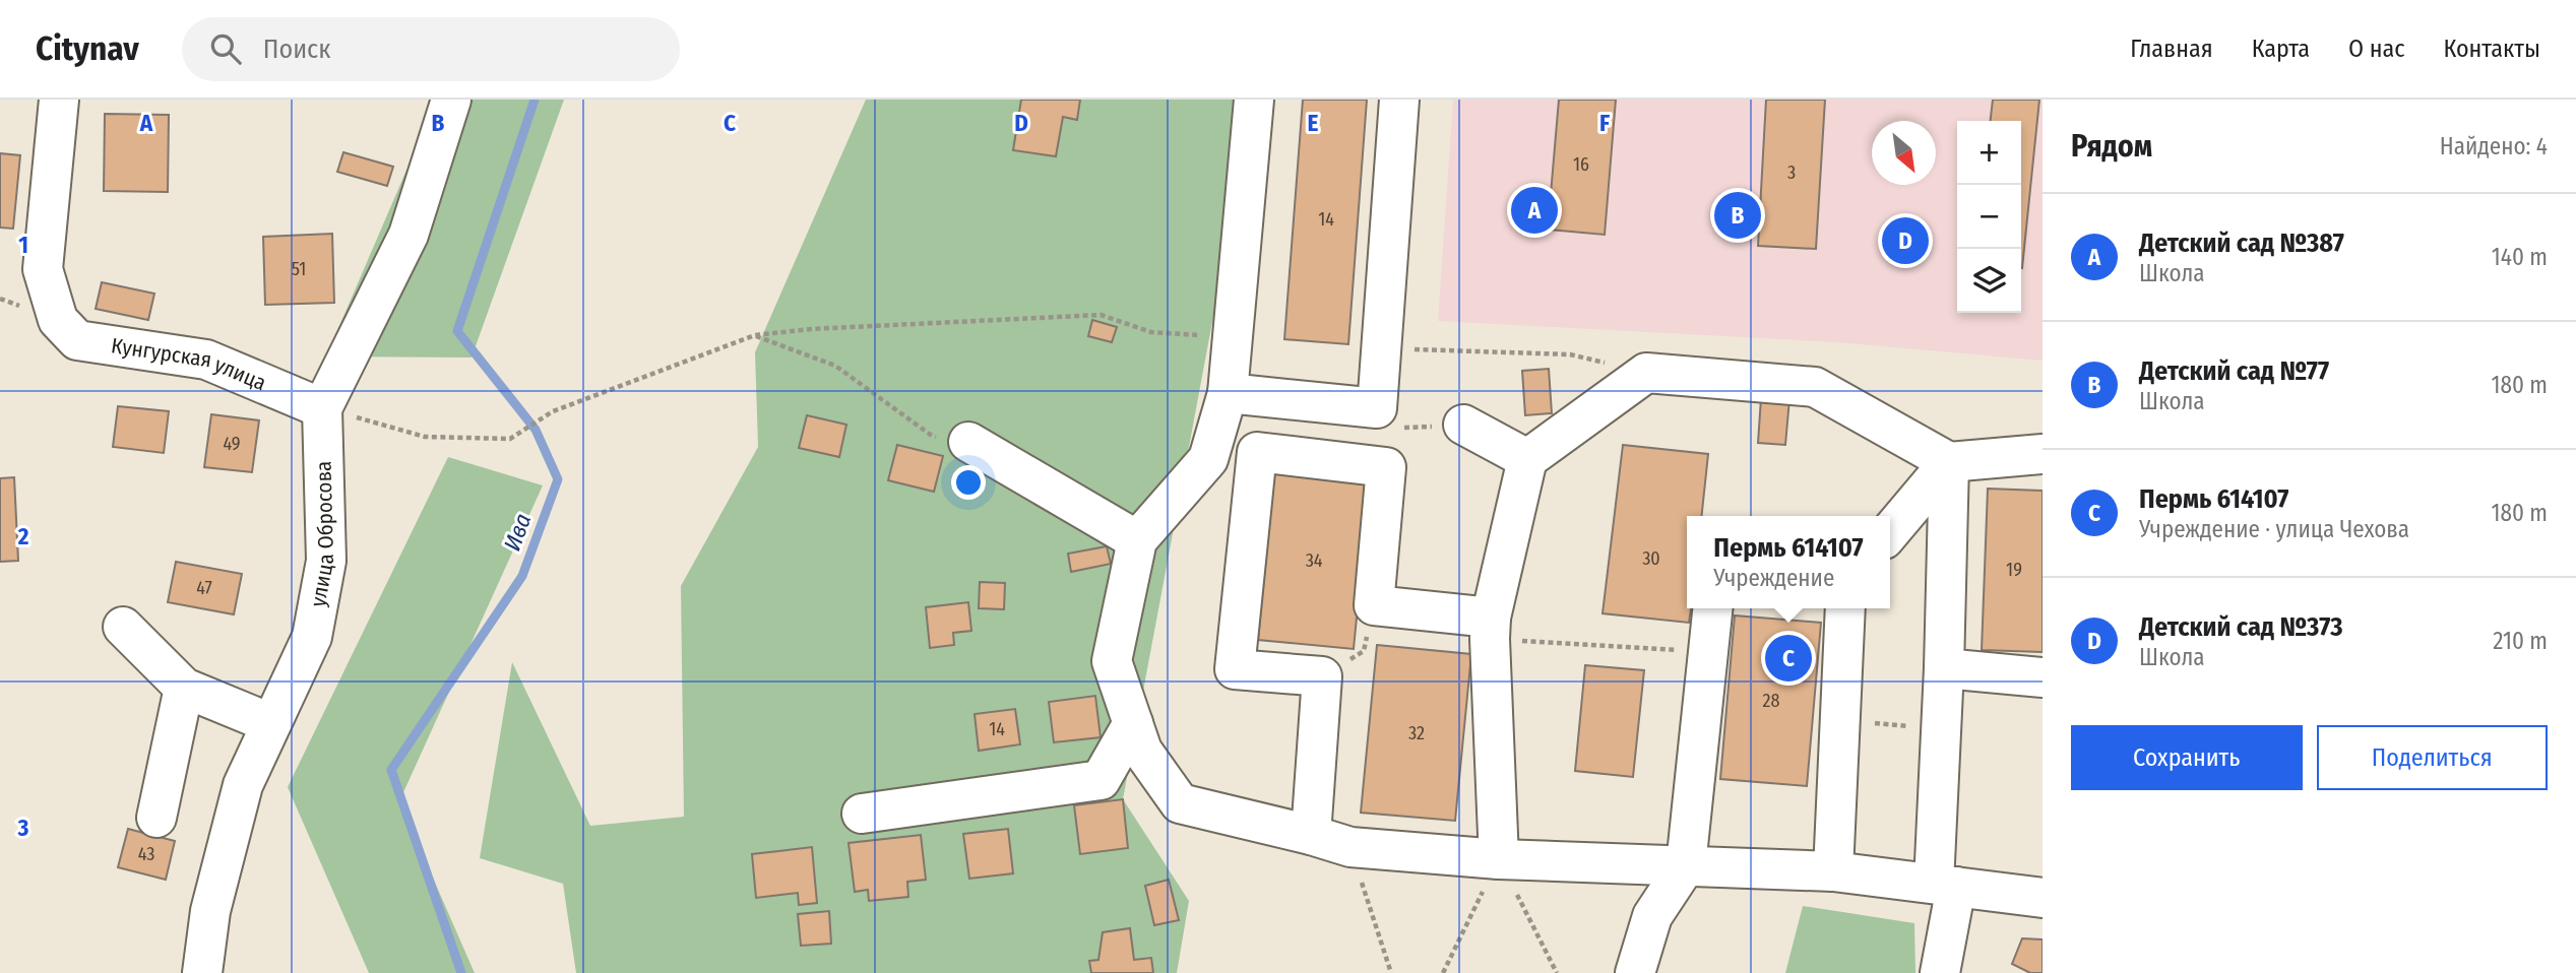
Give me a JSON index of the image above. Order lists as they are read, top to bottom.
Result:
{
  "streets": {
    "street": ["Кунгурская улица", "улица Обросова"]
  },
  "crossings": [
    ["Кунгурская улица", "улица Обросова"]
  ],
  "water": ["Ива"],
  "house_numbers": [
    "16",
    "3",
    "14",
    "51",
    "49",
    "30",
    "34",
    "19",
    "47",
    "28",
    "14",
    "32",
    "43"
  ],
  "north": "bottom right",
  "page": {
    "header": "Citynav",
    "search": "Поиск",
    "nav": [
      "Главная",
      "Карта",
      "О нас",
      "Контакты"
    ],
    "heading": ["Рядом", "Найдено: 4"],
    "map_buttons": ["+", "−"],
    "pins": [
      "A",
      "B",
      "D",
      "C"
    ],
    "list": [
      {
        "mark": "A",
        "name": "Детский сад №387",
        "note": "Школа",
        "value": "140 m"
      },
      {
        "mark": "B",
        "name": "Детский сад №77",
        "note": "Школа",
        "value": "180 m"
      },
      {
        "mark": "C",
        "name": "Пермь 614107",
        "note": "Учреждение · улица Чехова",
        "value": "180 m"
      },
      {
        "mark": "D",
        "name": "Детский сад №373",
        "note": "Школа",
        "value": "210 m"
      }
    ],
    "popup": ["Пермь 614107", "Учреждение"],
    "buttons": ["Сохранить", "Поделиться"]
  },
  "grid": {
    "columns": [
      "A",
      "B",
      "C",
      "D",
      "E",
      "F"
    ],
    "rows": ["1", "2", "3"]
  }
}
